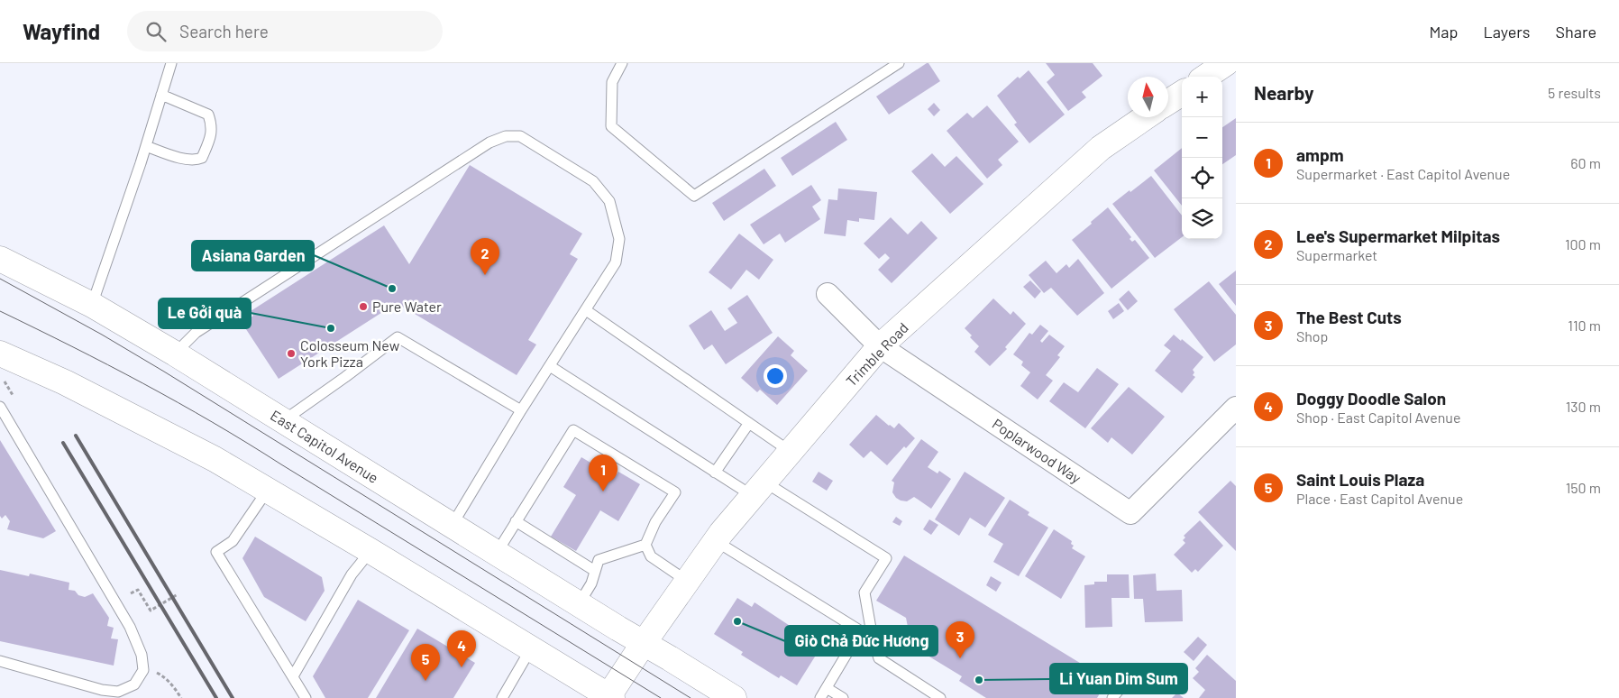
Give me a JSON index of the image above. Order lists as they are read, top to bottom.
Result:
{
  "streets": {
    "main road": ["Trimble Road", "East Capitol Avenue"],
    "street": ["Poplarwood Way"]
  },
  "crossings": [
    ["Trimble Road", "East Capitol Avenue"],
    ["Trimble Road", "Poplarwood Way"]
  ],
  "places": [
    "Asiana Garden",
    "Pure Water",
    "Le Gởi quà",
    "Colosseum New York Pizza",
    "Giò Chả Đức Hương",
    "Li Yuan Dim Sum"
  ],
  "north": "top",
  "page": {
    "header": "Wayfind",
    "search": "Search here",
    "nav": ["Map", "Layers", "Share"],
    "heading": ["Nearby", "5 results"],
    "map_buttons": ["+", "−"],
    "list": [
      {
        "mark": "1",
        "name": "ampm",
        "note": "Supermarket · East Capitol Avenue",
        "value": "60 m"
      },
      {
        "mark": "2",
        "name": "Lee's Supermarket Milpitas",
        "note": "Supermarket",
        "value": "100 m"
      },
      {
        "mark": "3",
        "name": "The Best Cuts",
        "note": "Shop",
        "value": "110 m"
      },
      {
        "mark": "4",
        "name": "Doggy Doodle Salon",
        "note": "Shop · East Capitol Avenue",
        "value": "130 m"
      },
      {
        "mark": "5",
        "name": "Saint Louis Plaza",
        "note": "Place · East Capitol Avenue",
        "value": "150 m"
      }
    ],
    "pins": [
      "2",
      "1",
      "3",
      "4",
      "5"
    ]
  }
}
